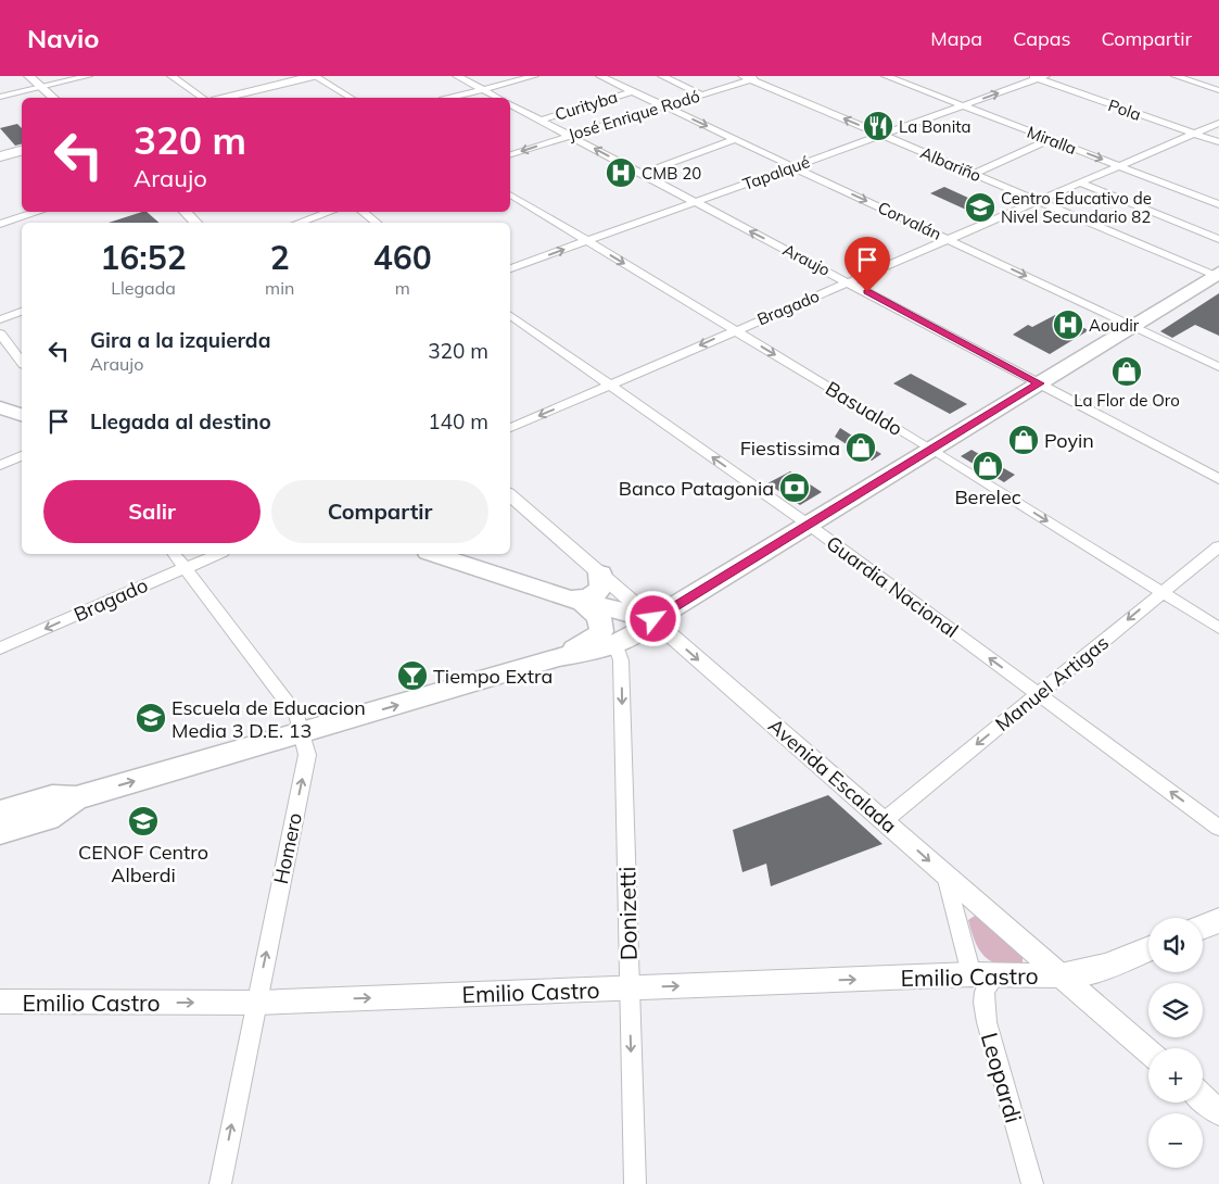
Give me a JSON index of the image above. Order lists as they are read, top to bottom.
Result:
{
  "streets": {
    "street": [
      "Curityba",
      "Pola",
      "José Enrique Rodó",
      "Miralla",
      "Albariño",
      "Tapalqué",
      "Corvalán",
      "Araujo",
      "Bragado",
      "Basualdo",
      "Guardia Nacional",
      "Manuel Artigas",
      "Avenida Escalada",
      "Homero",
      "Donizetti",
      "Emilio Castro",
      "Leopardi"
    ]
  },
  "crossings": [
    ["Curityba", "Corvalán"],
    ["Curityba", "Araujo"],
    ["Pola", "Tapalqué"],
    ["Pola", "Bragado"],
    ["José Enrique Rodó", "Albariño"],
    ["José Enrique Rodó", "Corvalán"],
    ["José Enrique Rodó", "Araujo"],
    ["Miralla", "Tapalqué"],
    ["Miralla", "Bragado"],
    ["Albariño", "Tapalqué"],
    ["Albariño", "Bragado"],
    ["Tapalqué", "Corvalán"],
    ["Tapalqué", "Araujo"],
    ["Tapalqué", "Basualdo"],
    ["Corvalán", "Bragado"],
    ["Araujo", "Bragado"],
    ["Bragado", "Basualdo"],
    ["Bragado", "Guardia Nacional"],
    ["Bragado", "Homero"],
    ["Basualdo", "Manuel Artigas"],
    ["Guardia Nacional", "Manuel Artigas"],
    ["Manuel Artigas", "Avenida Escalada"],
    ["Avenida Escalada", "Emilio Castro"],
    ["Homero", "Emilio Castro"],
    ["Donizetti", "Emilio Castro"],
    ["Emilio Castro", "Leopardi"]
  ],
  "one_way": [
    "Bragado",
    "Basualdo",
    "Guardia Nacional",
    "Manuel Artigas",
    "Avenida Escalada",
    "Homero",
    "Donizetti",
    "Emilio Castro"
  ],
  "places": {
    "restaurant": ["La Bonita"],
    "hospital": ["CMB 20", "Aoudir"],
    "school or university": ["Centro Educativo de Nivel Secundario 82", "Escuela de Educacion Media 3 D.E. 13", "CENOF Centro Alberdi"],
    "shop": [
      "La Flor de Oro",
      "Poyin",
      "Fiestissima",
      "Berelec"
    ],
    "bank": ["Banco Patagonia"],
    "bar": ["Tiempo Extra"]
  },
  "page": {
    "header": "Navio",
    "nav": ["Mapa", "Capas", "Compartir"],
    "turn": ["320 m", "Araujo"],
    "eta": [
      "16:52",
      "Llegada",
      "2",
      "min",
      "460",
      "m"
    ],
    "list": [
      {
        "name": "Gira a la izquierda",
        "note": "Araujo",
        "value": "320 m"
      },
      {
        "name": "Llegada al destino",
        "value": "140 m"
      }
    ],
    "buttons": ["Salir", "Compartir"],
    "map_buttons": ["+", "−"]
  }
}
